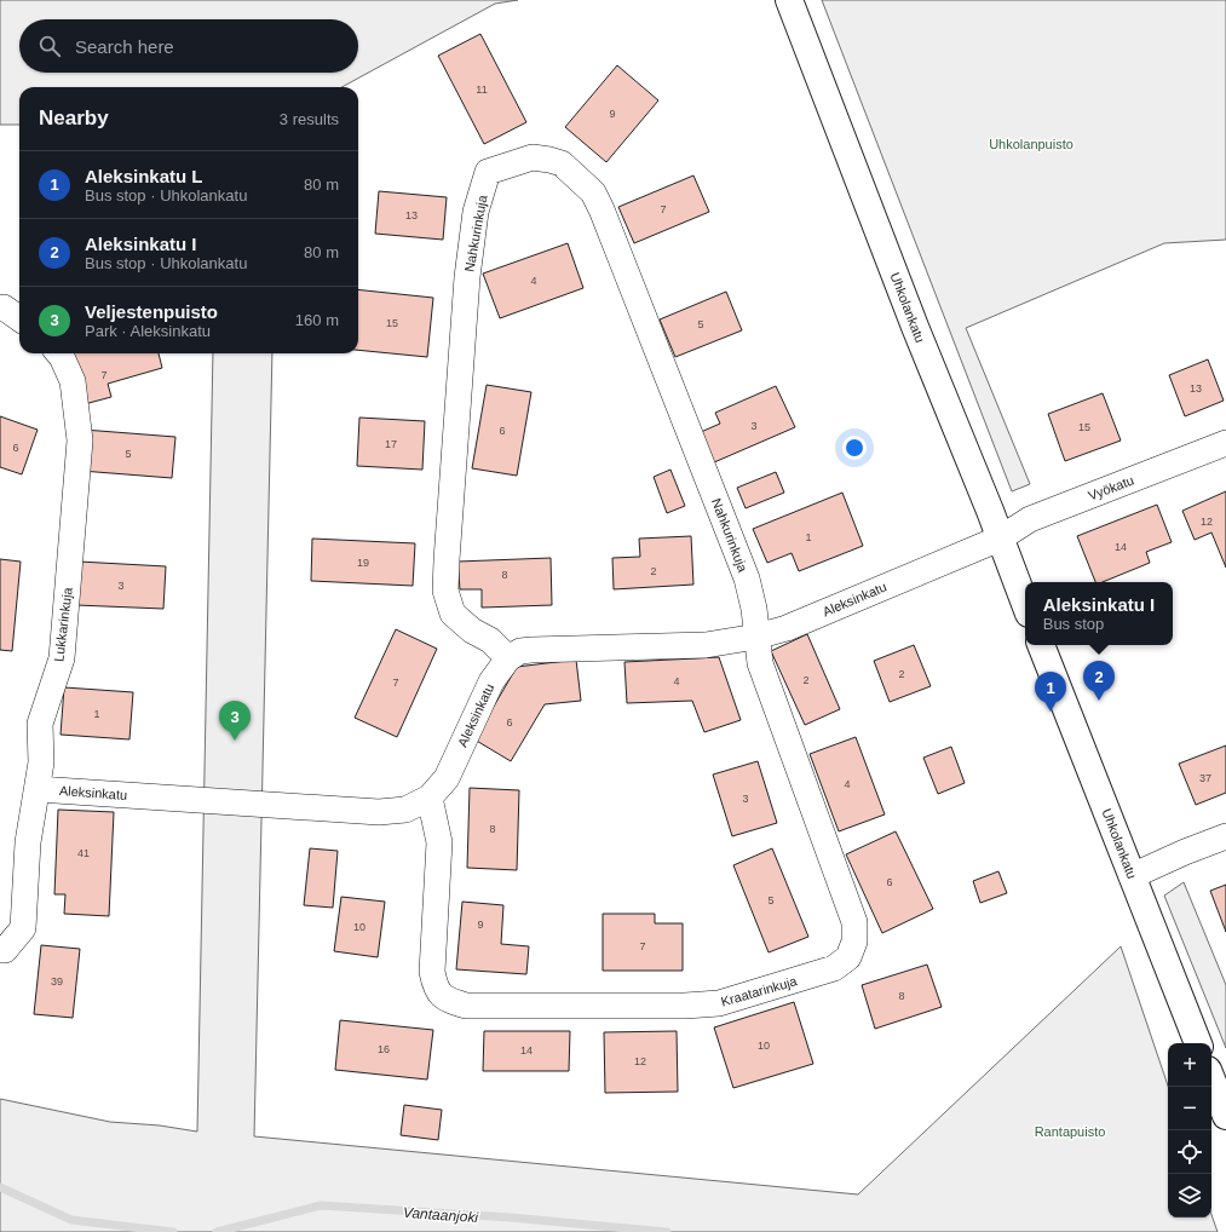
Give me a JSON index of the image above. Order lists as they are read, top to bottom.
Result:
{
  "streets": {
    "street": [
      "Nahkurinkuja",
      "Uhkolankatu",
      "Vyökatu",
      "Aleksinkatu",
      "Lukkarinkuja",
      "Kraatarinkuja"
    ]
  },
  "crossings": [
    ["Nahkurinkuja", "Aleksinkatu"],
    ["Nahkurinkuja", "Kraatarinkuja"],
    ["Uhkolankatu", "Vyökatu"],
    ["Uhkolankatu", "Aleksinkatu"],
    ["Vyökatu", "Aleksinkatu"],
    ["Aleksinkatu", "Lukkarinkuja"],
    ["Aleksinkatu", "Kraatarinkuja"]
  ],
  "water": ["Vantaanjoki"],
  "parks": ["Uhkolanpuisto", "Rantapuisto"],
  "house_numbers": [
    "11",
    "9",
    "7",
    "13",
    "4",
    "15",
    "5",
    "7",
    "13",
    "3",
    "15",
    "6",
    "17",
    "6",
    "5",
    "12",
    "1",
    "14",
    "19",
    "2",
    "8",
    "3",
    "2",
    "2",
    "4",
    "7",
    "1",
    "6",
    "37",
    "4",
    "3",
    "8",
    "41",
    "6",
    "5",
    "9",
    "10",
    "7",
    "39",
    "8",
    "10",
    "16",
    "14",
    "12"
  ],
  "page": {
    "search": "Search here",
    "heading": ["Nearby", "3 results"],
    "list": [
      {
        "mark": "1",
        "name": "Aleksinkatu L",
        "note": "Bus stop · Uhkolankatu",
        "value": "80 m"
      },
      {
        "mark": "2",
        "name": "Aleksinkatu I",
        "note": "Bus stop · Uhkolankatu",
        "value": "80 m"
      },
      {
        "mark": "3",
        "name": "Veljestenpuisto",
        "note": "Park · Aleksinkatu",
        "value": "160 m"
      }
    ],
    "popup": ["Aleksinkatu I", "Bus stop"],
    "pins": ["2", "1", "3"],
    "map_buttons": ["+", "−"]
  }
}
